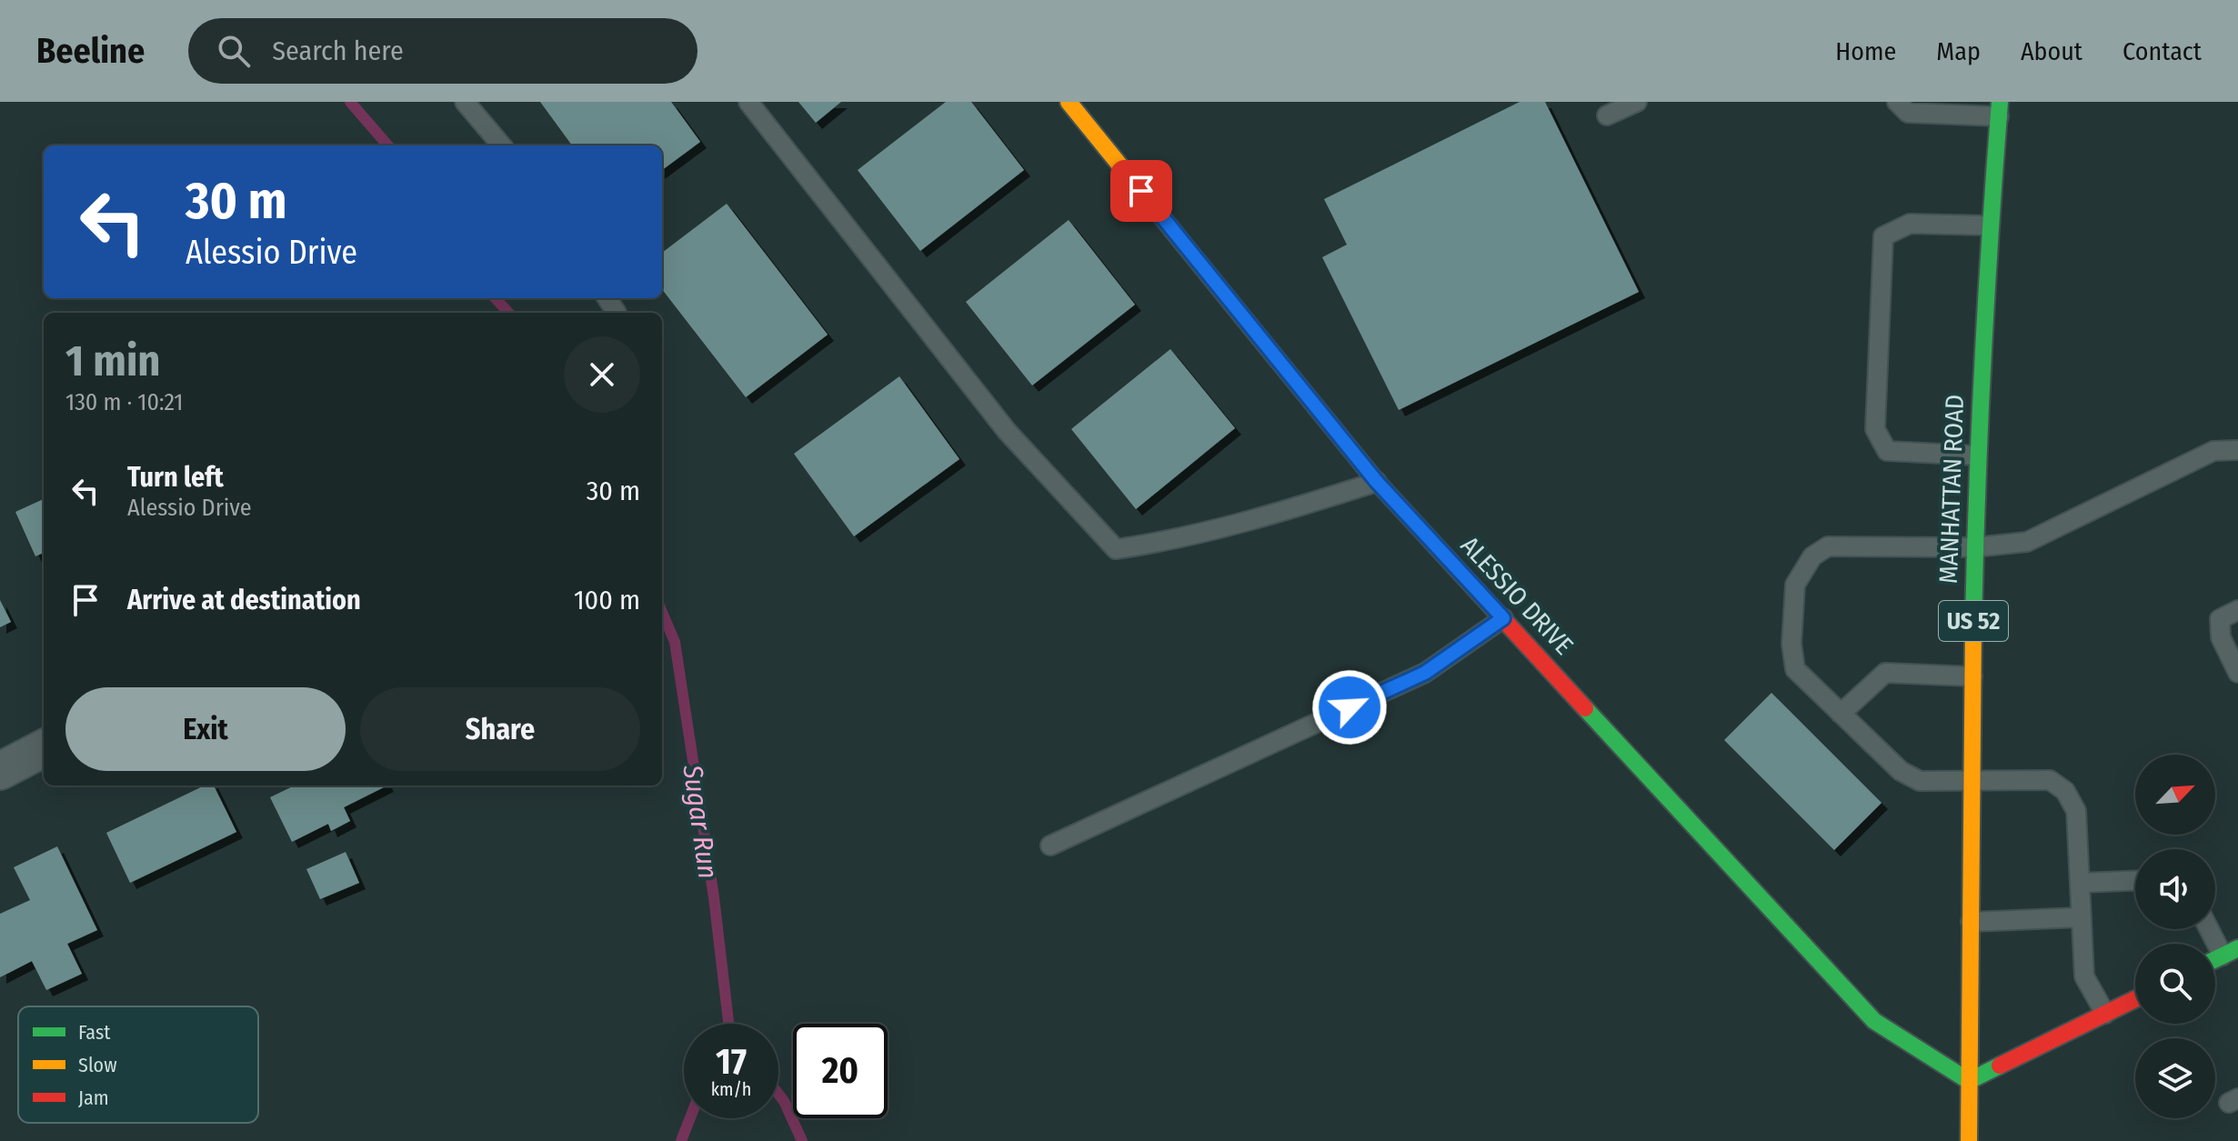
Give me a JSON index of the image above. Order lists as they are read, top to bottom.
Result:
{
  "streets": {
    "street": ["MANHATTAN ROAD", "ALESSIO DRIVE", "US 52"]
  },
  "crossings": [
    ["MANHATTAN ROAD", "ALESSIO DRIVE"]
  ],
  "water": ["Sugar Run"],
  "legend": ["Fast", "Slow", "Jam"],
  "north": "top right",
  "page": {
    "header": "Beeline",
    "search": "Search here",
    "nav": [
      "Home",
      "Map",
      "About",
      "Contact"
    ],
    "turn": ["30 m", "Alessio Drive"],
    "heading": ["1 min", "130 m · 10:21"],
    "list": [
      {
        "name": "Turn left",
        "note": "Alessio Drive",
        "value": "30 m"
      },
      {
        "name": "Arrive at destination",
        "value": "100 m"
      }
    ],
    "buttons": ["Exit", "Share"],
    "speed": "17 km/h",
    "limit": "20"
  }
}
